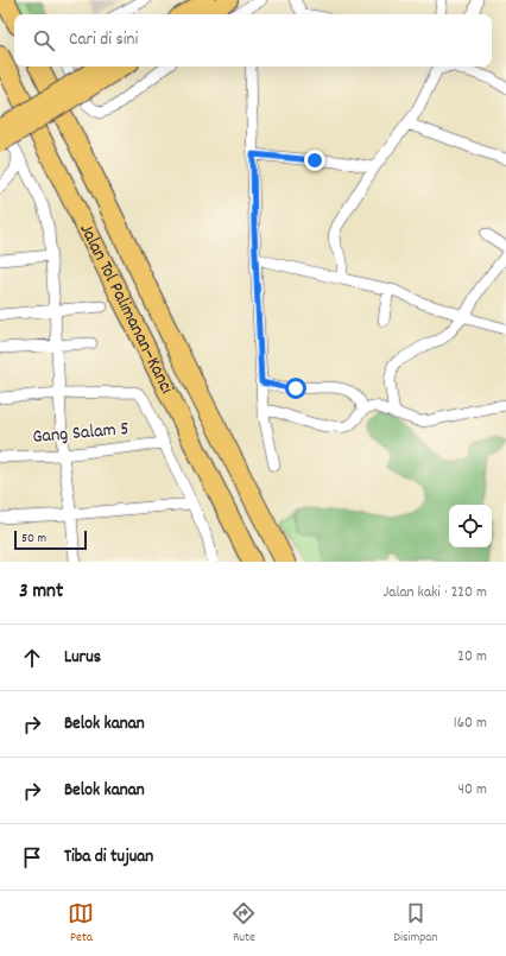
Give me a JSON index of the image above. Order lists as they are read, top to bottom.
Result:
{
  "streets": {
    "highway": ["Jalan Tol Palimanan–Kanci"],
    "street": ["Gang Salam 5"]
  },
  "scale_bar": "50 m",
  "page": {
    "search": "Cari di sini",
    "scale": "50 m",
    "heading": ["3 mnt", "Jalan kaki · 220 m"],
    "list": [
      ["Lurus", "20 m"],
      ["Belok kanan", "160 m"],
      ["Belok kanan", "40 m"],
      "Tiba di tujuan"
    ],
    "nav": ["Peta", "Rute", "Disimpan"]
  }
}
